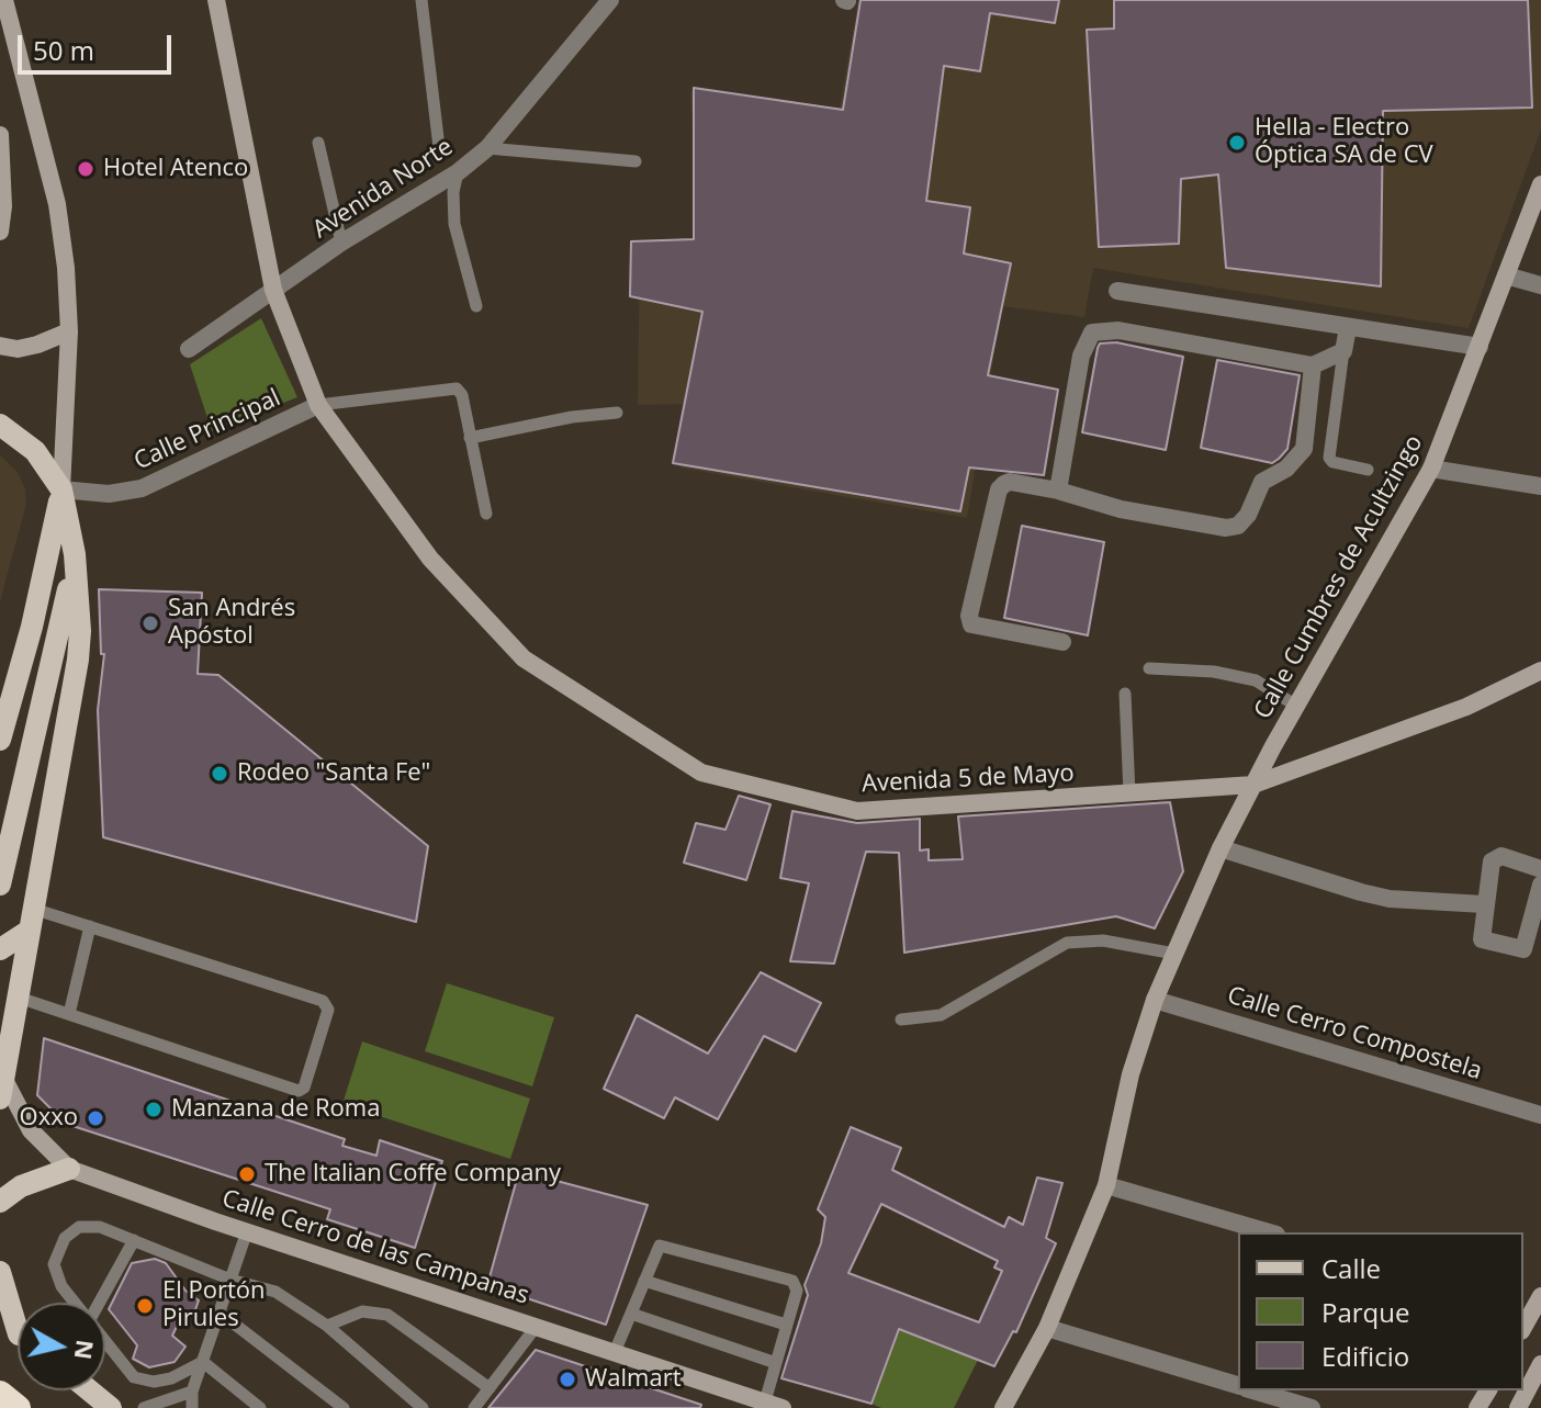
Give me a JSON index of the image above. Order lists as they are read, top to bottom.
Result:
{
  "streets": {
    "street": [
      "Avenida Norte",
      "Calle Principal",
      "Calle Cumbres de Acultzingo",
      "Avenida 5 de Mayo",
      "Calle Cerro Compostela",
      "Calle Cerro de las Campanas"
    ]
  },
  "crossings": [
    ["Avenida Norte", "Avenida 5 de Mayo"],
    ["Calle Principal", "Avenida 5 de Mayo"],
    ["Calle Cumbres de Acultzingo", "Avenida 5 de Mayo"],
    ["Calle Cumbres de Acultzingo", "Calle Cerro Compostela"]
  ],
  "places": [
    "Hella - Electro Óptica SA de CV",
    "Hotel Atenco",
    "San Andrés Apóstol",
    "Rodeo \"Santa Fe\"",
    "Manzana de Roma",
    "Oxxo",
    "The Italian Coffe Company",
    "El Portón Pirules",
    "Walmart"
  ],
  "legend": ["Calle", "Parque", "Edificio"],
  "scale_bar": "50 m",
  "north": "right"
}
